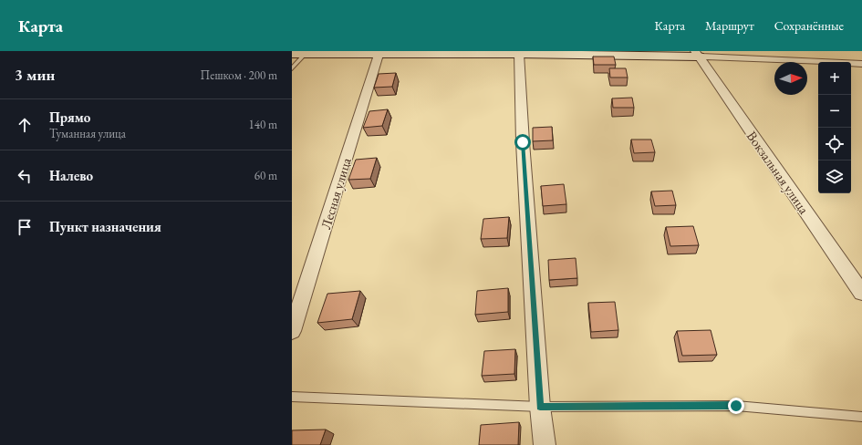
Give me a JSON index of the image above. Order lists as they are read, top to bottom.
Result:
{
  "streets": {
    "street": ["Вокзальная улица", "Лесная улица"]
  },
  "north": "right",
  "page": {
    "header": "Карта",
    "nav": ["Карта", "Маршрут", "Сохранённые"],
    "heading": ["3 мин", "Пешком · 200 m"],
    "map_buttons": ["+", "−"],
    "list": [
      ["Прямо", "Туманная улица", "140 m"],
      ["Налево", "60 m"],
      "Пункт назначения"
    ]
  }
}
